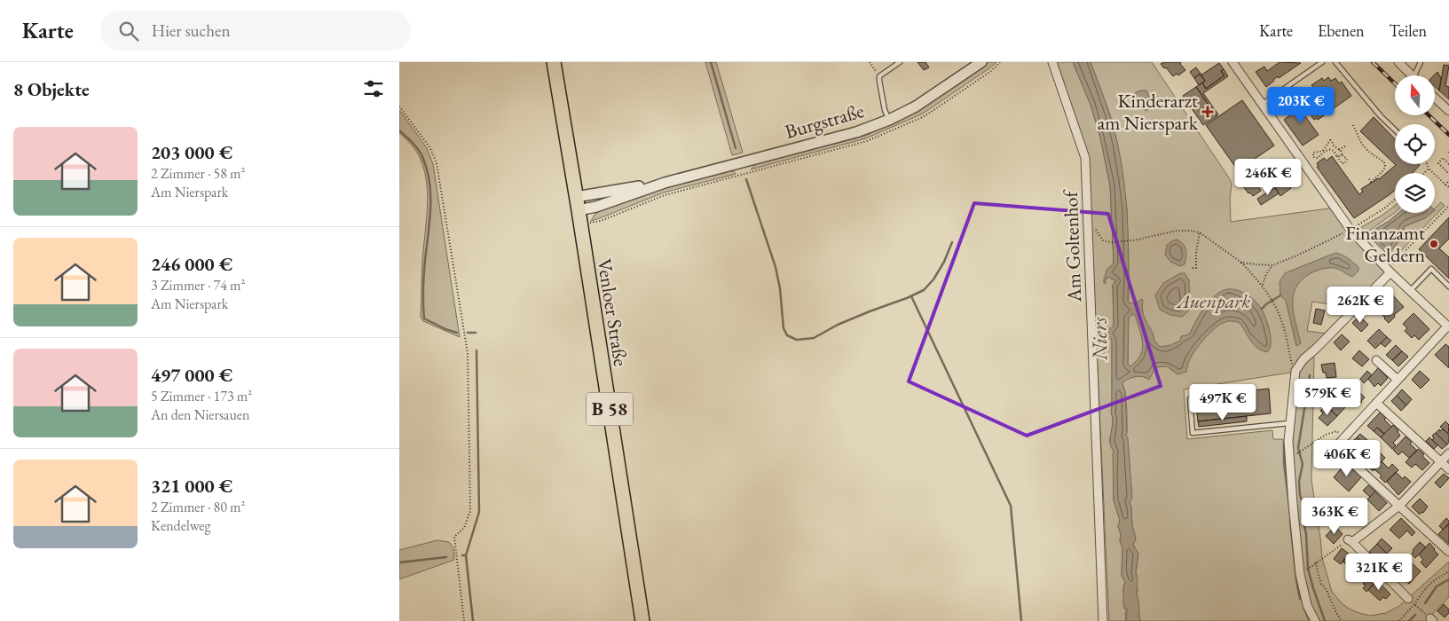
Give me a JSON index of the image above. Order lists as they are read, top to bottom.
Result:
{
  "streets": {
    "main road": ["Venloer Straße", "B 58"],
    "street": ["Burgstraße", "Am Goltenhof"]
  },
  "crossings": [
    ["Burgstraße", "Venloer Straße"]
  ],
  "water": ["Niers"],
  "parks": ["Auenpark"],
  "places": {
    "health": ["Kinderarzt am Nierspark"],
    "other": ["Finanzamt Geldern"]
  },
  "north": "top",
  "page": {
    "header": "Karte",
    "search": "Hier suchen",
    "nav": ["Karte", "Ebenen", "Teilen"],
    "heading": "8 Objekte",
    "price": [
      "203K €",
      "246K €",
      "262K €",
      "579K €",
      "497K €",
      "406K €",
      "363K €",
      "321K €"
    ],
    "list": [
      {
        "name": "203 000 €",
        "note": "2 Zimmer · 58 m² · Am Nierspark"
      },
      {
        "name": "246 000 €",
        "note": "3 Zimmer · 74 m² · Am Nierspark"
      },
      {
        "name": "497 000 €",
        "note": "5 Zimmer · 173 m² · An den Niersauen"
      },
      {
        "name": "321 000 €",
        "note": "2 Zimmer · 80 m² · Kendelweg"
      }
    ]
  }
}
